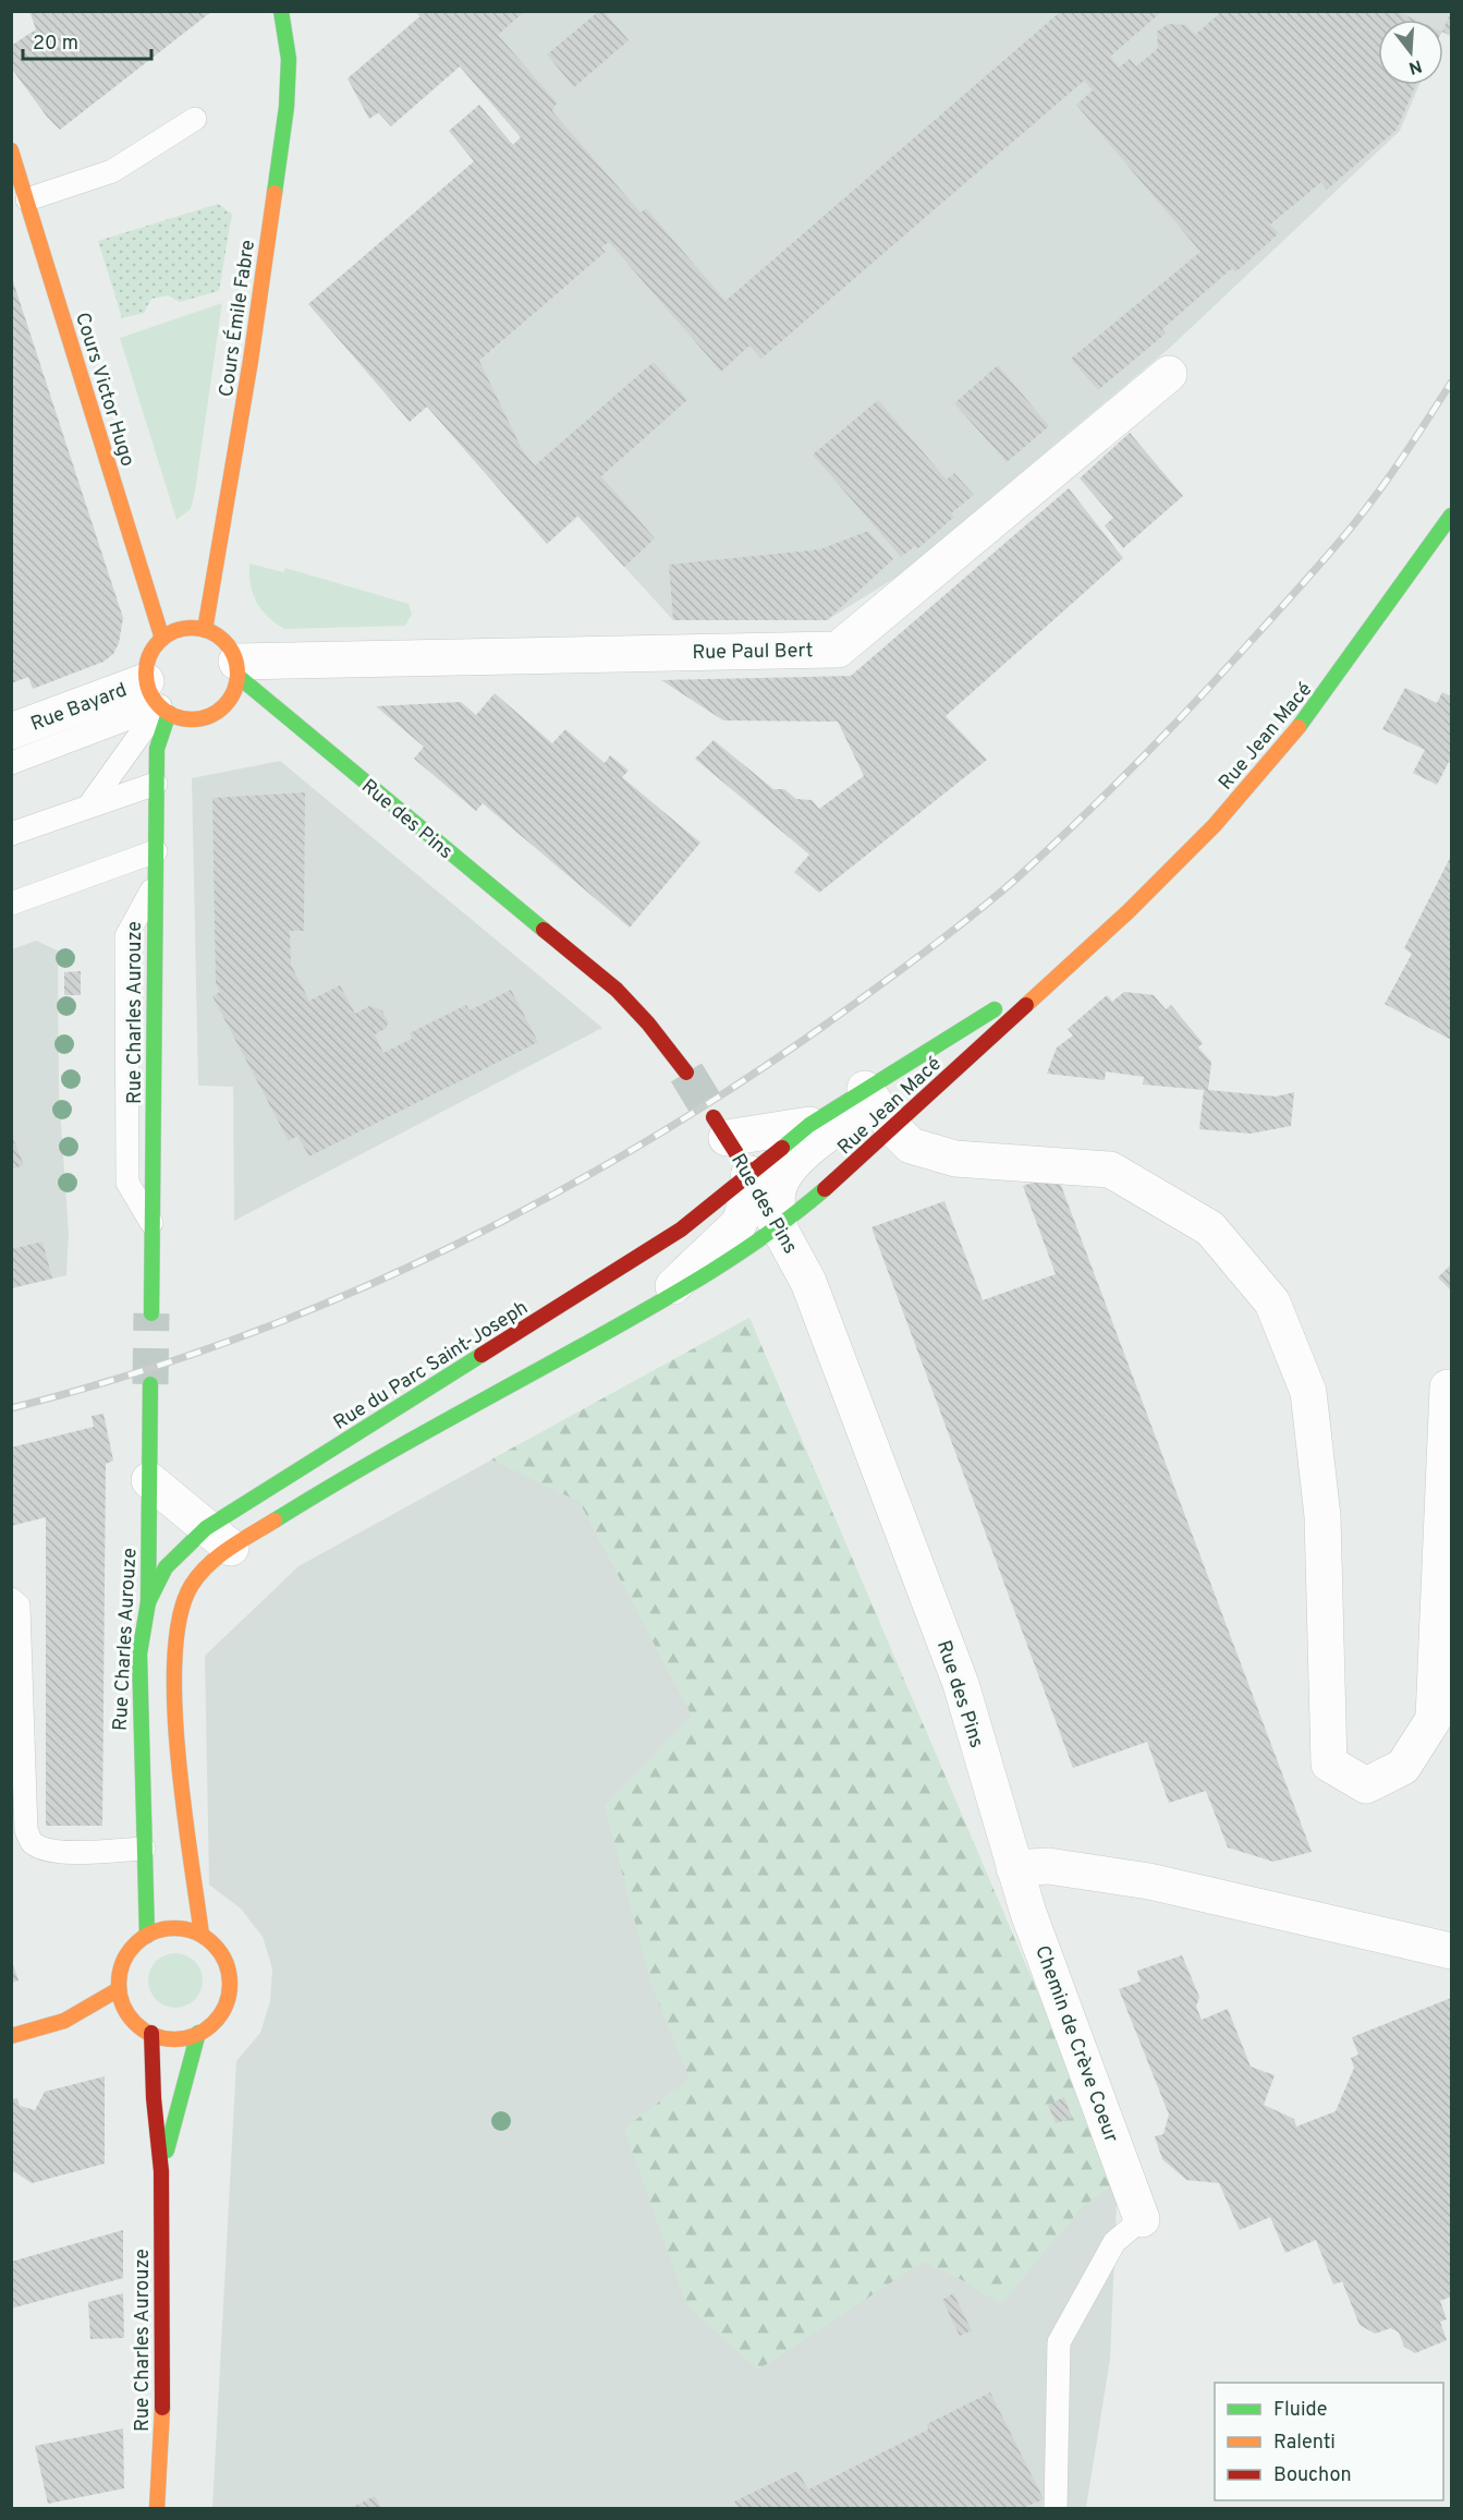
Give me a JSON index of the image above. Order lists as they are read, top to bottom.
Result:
{
  "streets": {
    "main road": [
      "Cours Émile Fabre",
      "Cours Victor Hugo",
      "Rue Jean Macé",
      "Rue des Pins",
      "Rue Charles Aurouze",
      "Rue du Parc Saint-Joseph"
    ],
    "street": ["Rue Paul Bert", "Rue Bayard", "Chemin de Crève Coeur"]
  },
  "crossings": [
    ["Cours Émile Fabre", "Cours Victor Hugo"],
    ["Cours Émile Fabre", "Rue Paul Bert"],
    ["Cours Émile Fabre", "Rue Bayard"],
    ["Cours Émile Fabre", "Rue des Pins"],
    ["Cours Victor Hugo", "Rue Paul Bert"],
    ["Cours Victor Hugo", "Rue Bayard"],
    ["Cours Victor Hugo", "Rue des Pins"],
    ["Rue Paul Bert", "Rue Bayard"],
    ["Rue Paul Bert", "Rue des Pins"],
    ["Rue Bayard", "Rue des Pins"],
    ["Rue Jean Macé", "Rue des Pins"],
    ["Rue Jean Macé", "Rue du Parc Saint-Joseph"],
    ["Rue des Pins", "Rue du Parc Saint-Joseph"],
    ["Rue des Pins", "Chemin de Crève Coeur"],
    ["Rue Charles Aurouze", "Rue du Parc Saint-Joseph"]
  ],
  "legend": ["Fluide", "Ralenti", "Bouchon"],
  "scale_bar": "20 m",
  "north": "bottom"
}
